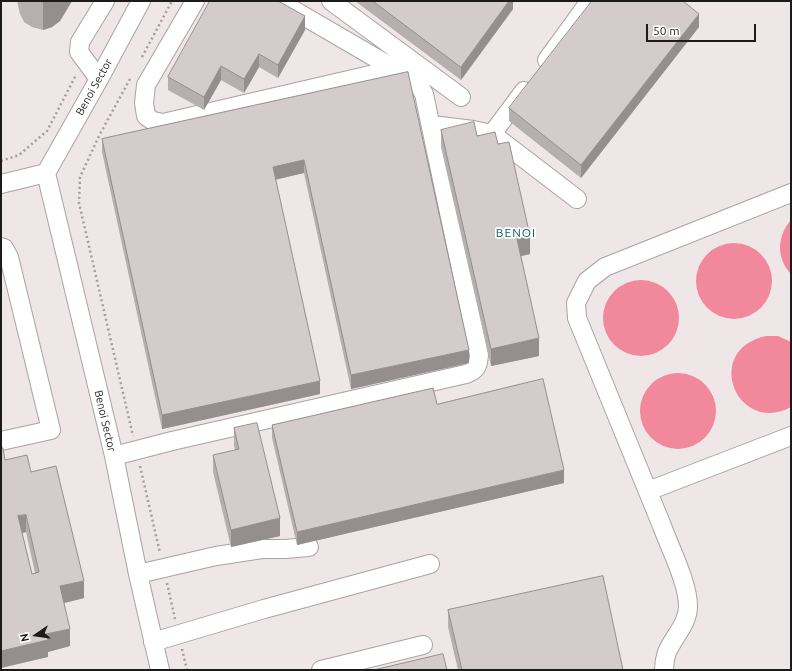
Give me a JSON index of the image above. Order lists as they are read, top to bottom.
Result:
{
  "streets": {
    "street": ["Benoi Sector"]
  },
  "districts": ["BENOI"],
  "scale_bar": "50 m",
  "north": "left"
}
